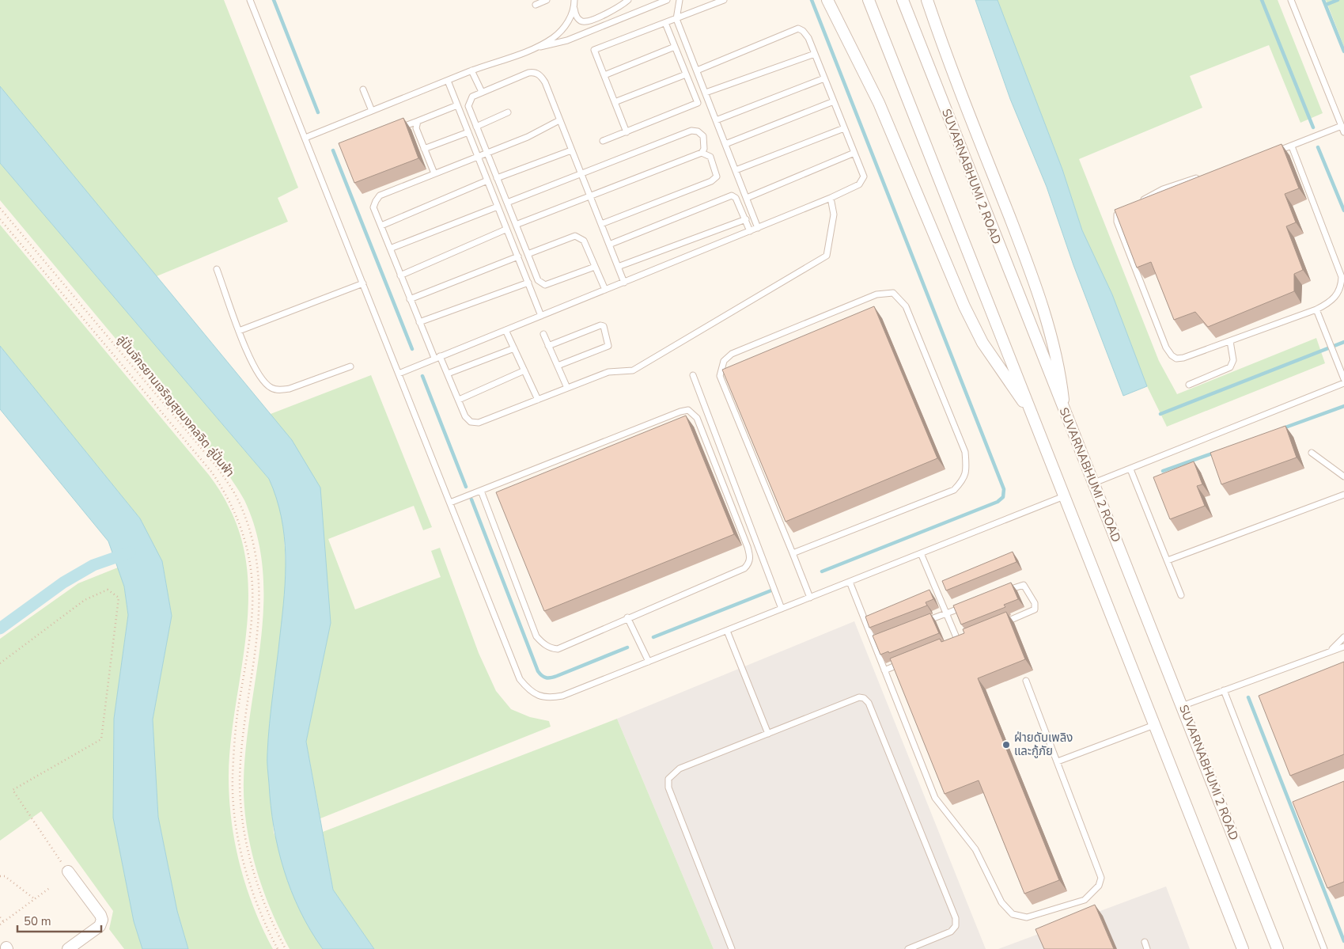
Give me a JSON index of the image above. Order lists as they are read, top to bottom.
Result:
{
  "streets": {
    "street": ["SUVARNABHUMI 2 ROAD"],
    "path": ["ลู่ปั่นจักรยานเจริญสุขมงคลจิต ลู่ปั่นฟ้า"]
  },
  "places": ["ฝ่ายดับเพลิง และกู้ภัย"],
  "scale_bar": "50 m"
}
